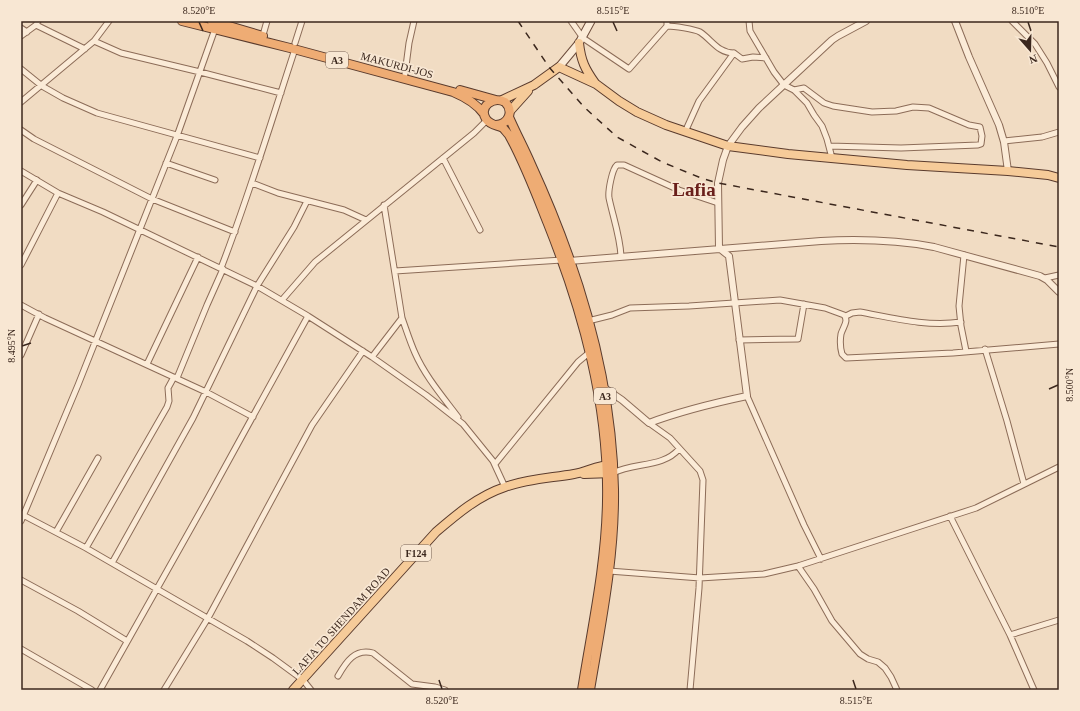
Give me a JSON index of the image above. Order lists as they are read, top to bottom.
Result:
{
  "streets": {
    "highway": ["A3", "MAKURDI-JOS"],
    "main road": ["F124", "LAFIA TO SHENDAM ROAD"]
  },
  "crossings": [
    ["A3", "MAKURDI-JOS"],
    ["A3", "LAFIA TO SHENDAM ROAD"]
  ],
  "districts": ["Lafia"],
  "north": "bottom",
  "coordinates": [
    "8.520°E",
    "8.515°E",
    "8.510°E",
    "8.495°N",
    "8.500°N"
  ]
}
